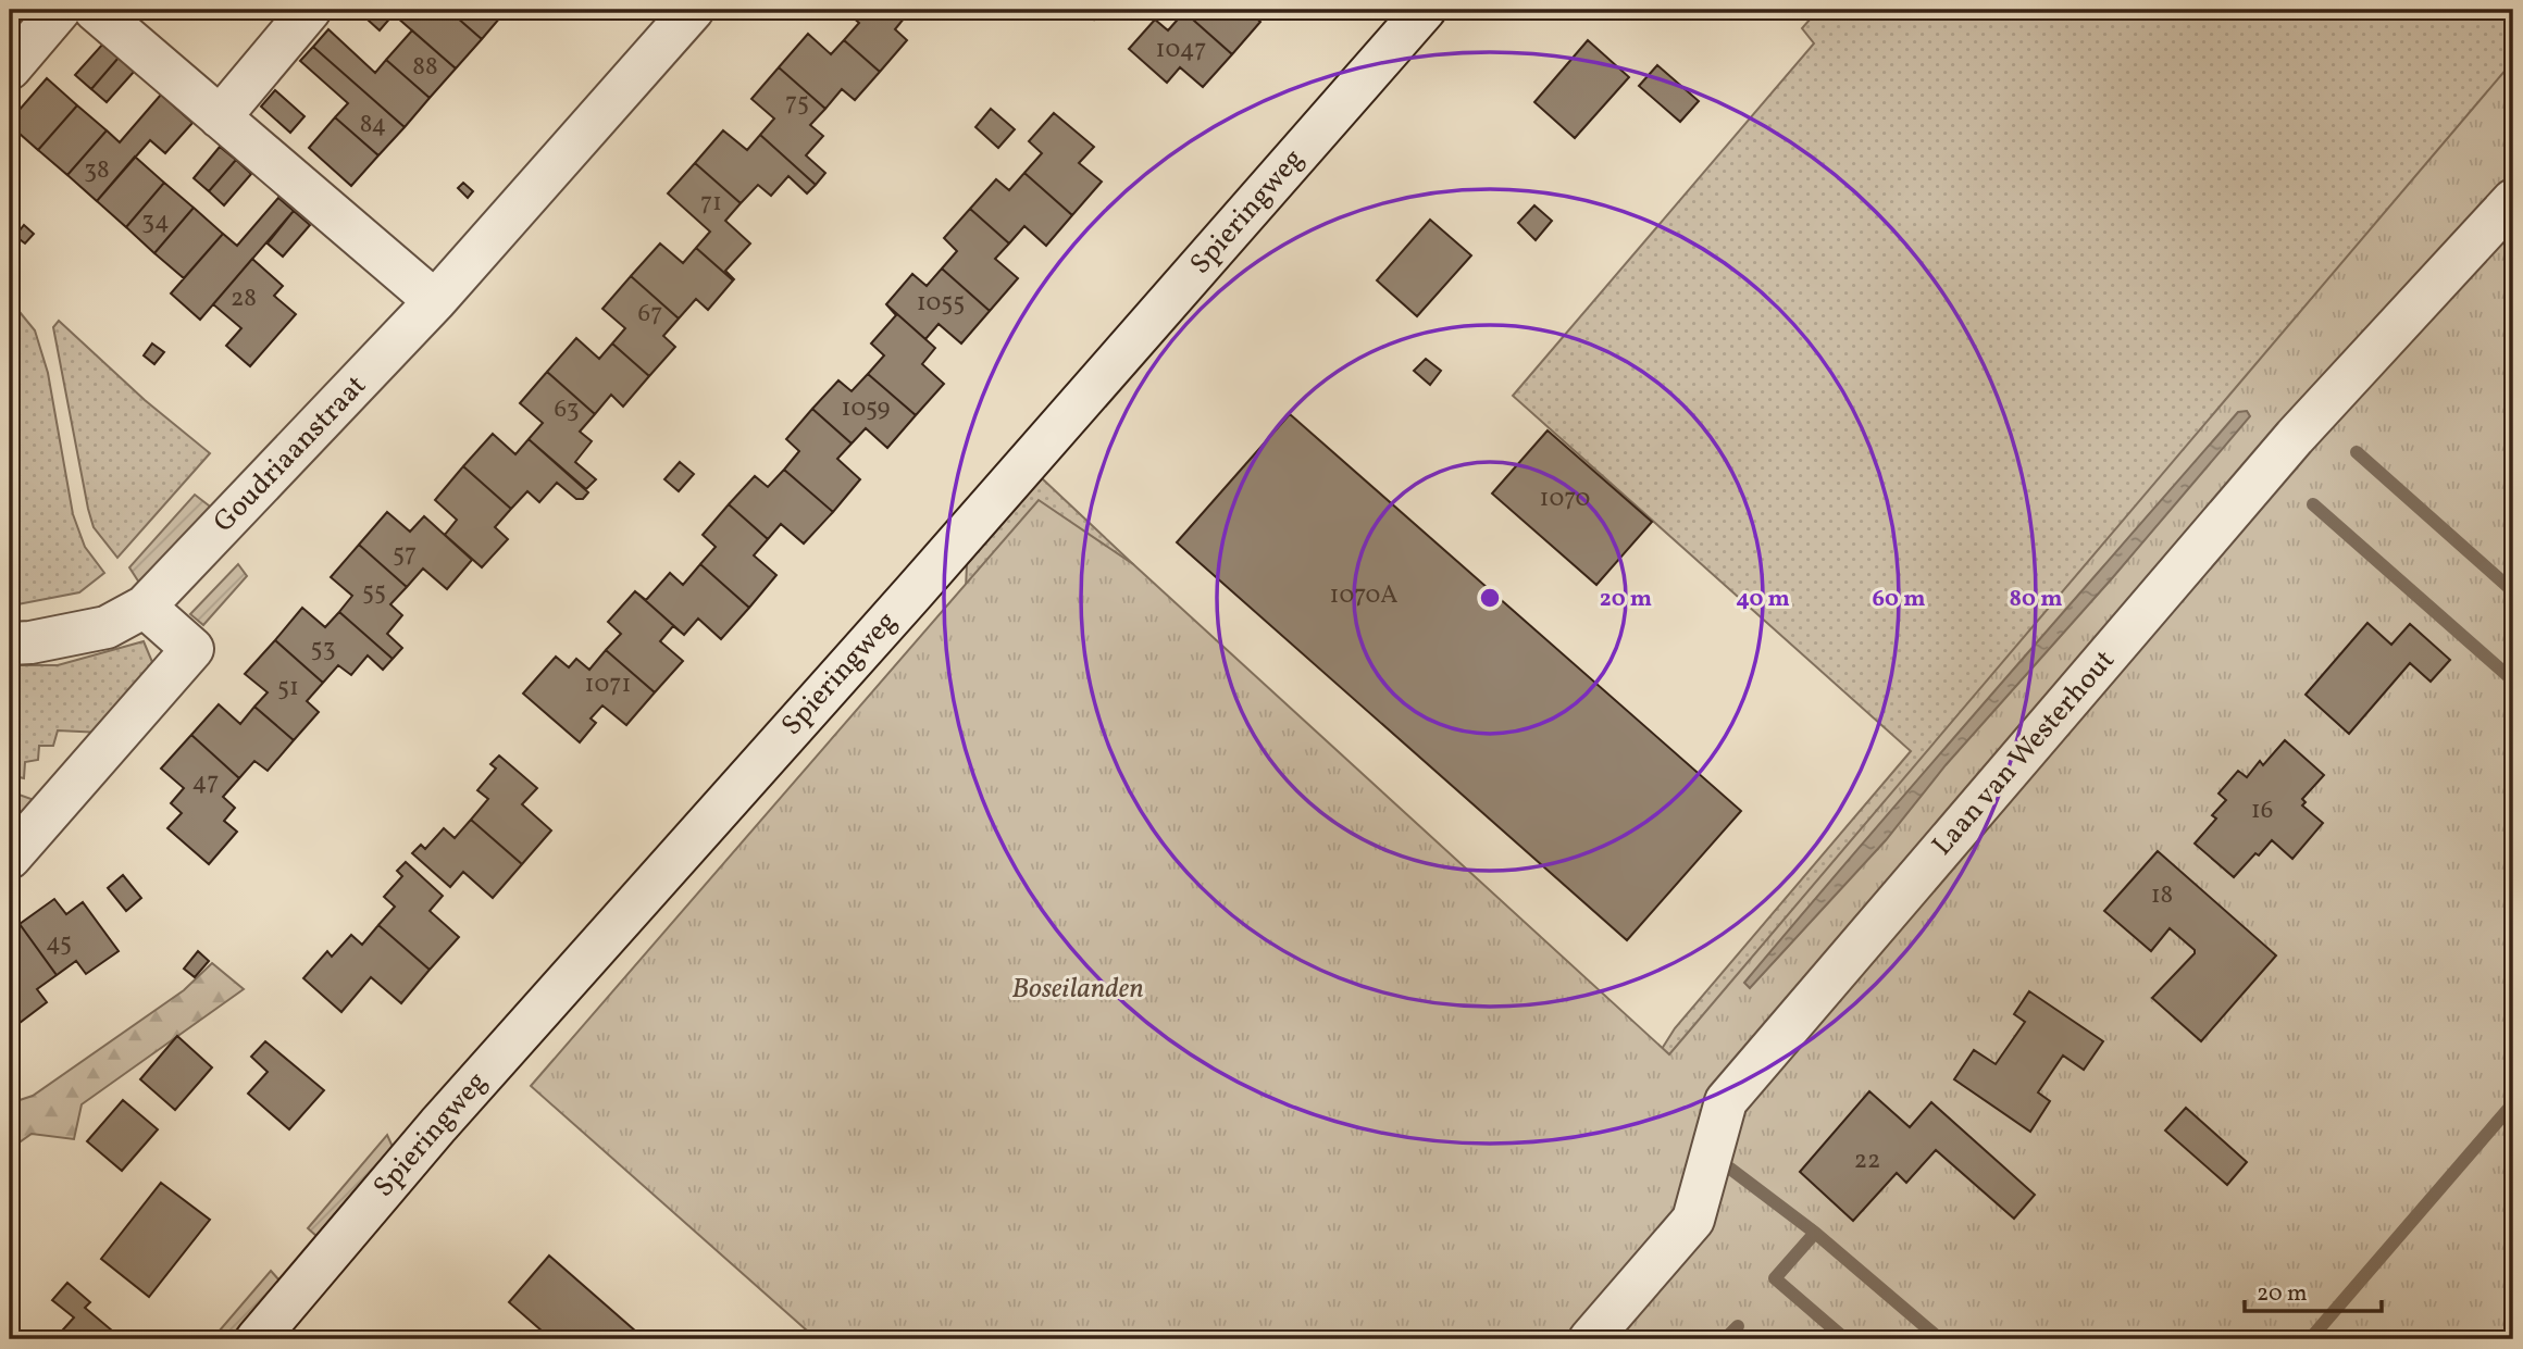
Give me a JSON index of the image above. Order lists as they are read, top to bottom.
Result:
{
  "streets": {
    "street": ["Spieringweg", "Goudriaanstraat", "Laan van Westerhout"]
  },
  "parks": ["Boseilanden"],
  "house_numbers": [
    "1047",
    "88",
    "75",
    "84",
    "38",
    "71",
    "34",
    "28",
    "1055",
    "67",
    "1059",
    "63",
    "1070",
    "57",
    "55",
    "1070A",
    "53",
    "1071",
    "51",
    "47",
    "16",
    "18",
    "45",
    "22"
  ],
  "scale_bar": "20 m",
  "rings": [
    "20 m",
    "40 m",
    "60 m",
    "80 m"
  ]
}
